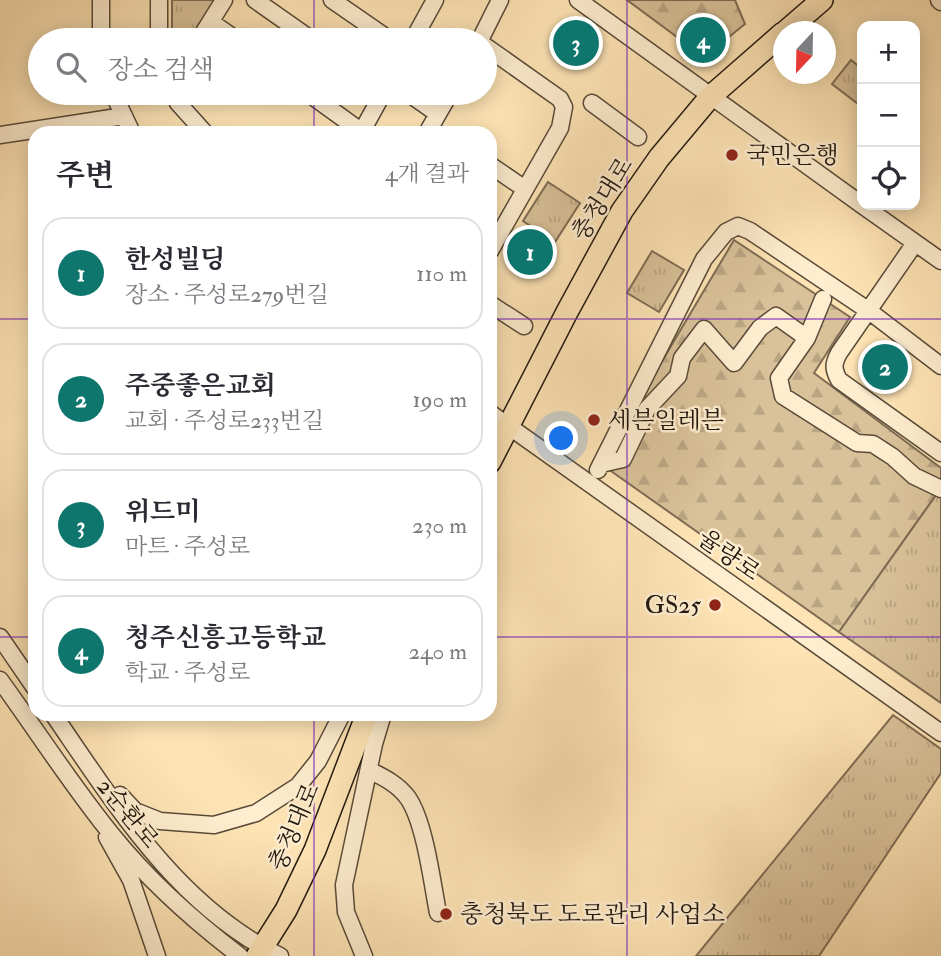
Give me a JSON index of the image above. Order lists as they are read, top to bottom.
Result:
{
  "streets": {
    "main road": ["충청대로"],
    "street": ["율량로", "2순환로"]
  },
  "crossings": [
    ["충청대로", "율량로"],
    ["충청대로", "2순환로"]
  ],
  "places": [
    "국민은행",
    "세븐일레븐",
    "GS25",
    "충청북도 도로관리 사업소"
  ],
  "north": "bottom",
  "page": {
    "pins": [
      "4",
      "3",
      "1",
      "2"
    ],
    "map_buttons": ["+", "−"],
    "search": "장소 검색",
    "heading": ["주변", "4개 결과"],
    "list": [
      {
        "mark": "1",
        "name": "한성빌딩",
        "note": "장소 · 주성로279번길",
        "value": "110 m"
      },
      {
        "mark": "2",
        "name": "주중좋은교회",
        "note": "교회 · 주성로233번길",
        "value": "190 m"
      },
      {
        "mark": "3",
        "name": "위드미",
        "note": "마트 · 주성로",
        "value": "230 m"
      },
      {
        "mark": "4",
        "name": "청주신흥고등학교",
        "note": "학교 · 주성로",
        "value": "240 m"
      }
    ]
  }
}
